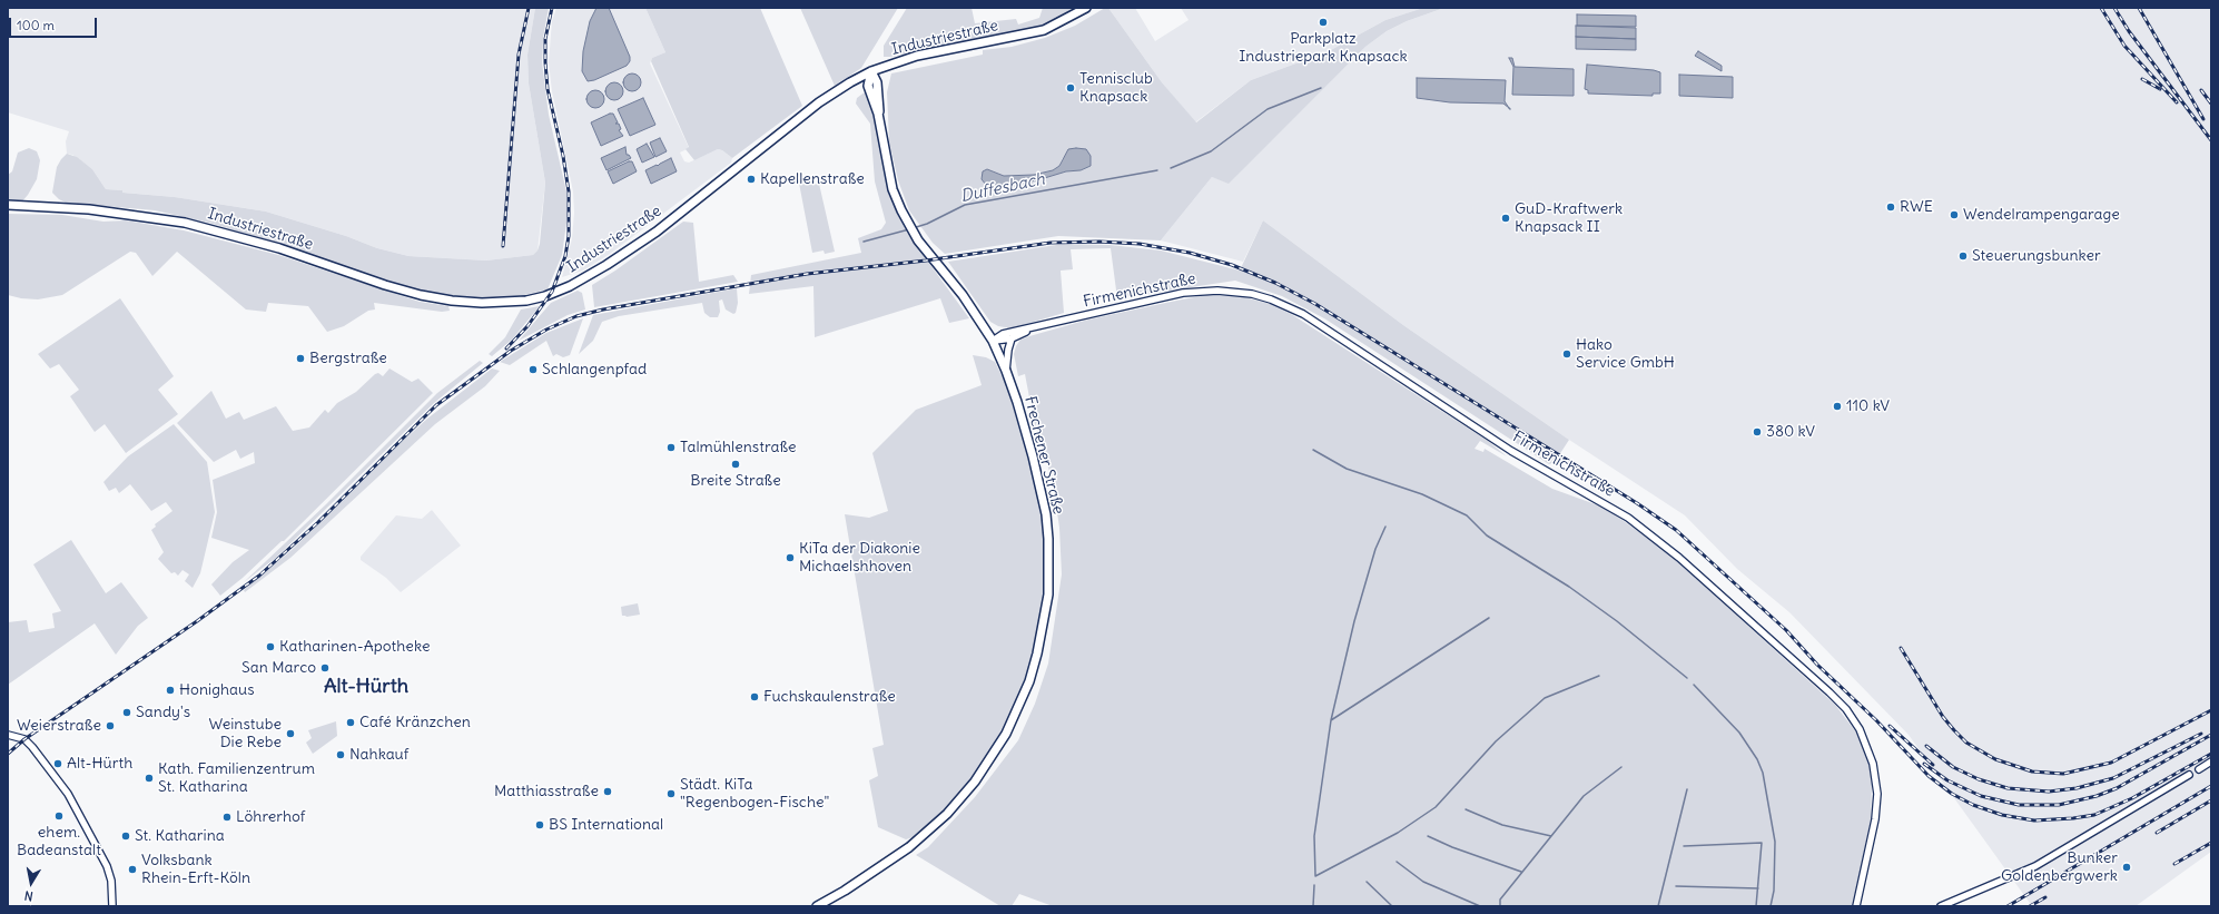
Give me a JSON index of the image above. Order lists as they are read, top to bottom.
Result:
{
  "streets": {
    "main road": ["Industriestraße", "Frechener Straße"],
    "street": ["Firmenichstraße"]
  },
  "crossings": [
    ["Industriestraße", "Frechener Straße"],
    ["Firmenichstraße", "Frechener Straße"]
  ],
  "districts": ["Alt-Hürth"],
  "water": ["Duffesbach"],
  "places": [
    "Parkplatz Industriepark Knapsack",
    "Tennisclub Knapsack",
    "Kapellenstraße",
    "RWE",
    "Wendelrampengarage",
    "GuD-Kraftwerk Knapsack II",
    "Steuerungsbunker",
    "Hako Service GmbH",
    "Bergstraße",
    "Schlangenpfad",
    "110 kV",
    "380 kV",
    "Talmühlenstraße",
    "Breite Straße",
    "KiTa der Diakonie Michaelshhoven",
    "Katharinen-Apotheke",
    "San Marco",
    "Honighaus",
    "Fuchskaulenstraße",
    "Sandy's",
    "Café Kränzchen",
    "Weierstraße",
    "Weinstube Die Rebe",
    "Nahkauf",
    "Alt-Hürth",
    "Kath. Familienzentrum St. Katharina",
    "Matthiasstraße",
    "Städt. KiTa \"Regenbogen-Fische\"",
    "ehem. Badeanstalt",
    "Löhrerhof",
    "BS International",
    "St. Katharina",
    "Bunker Goldenbergwerk",
    "Volksbank Rhein-Erft-Köln"
  ],
  "scale_bar": "100 m",
  "north": "bottom"
}
